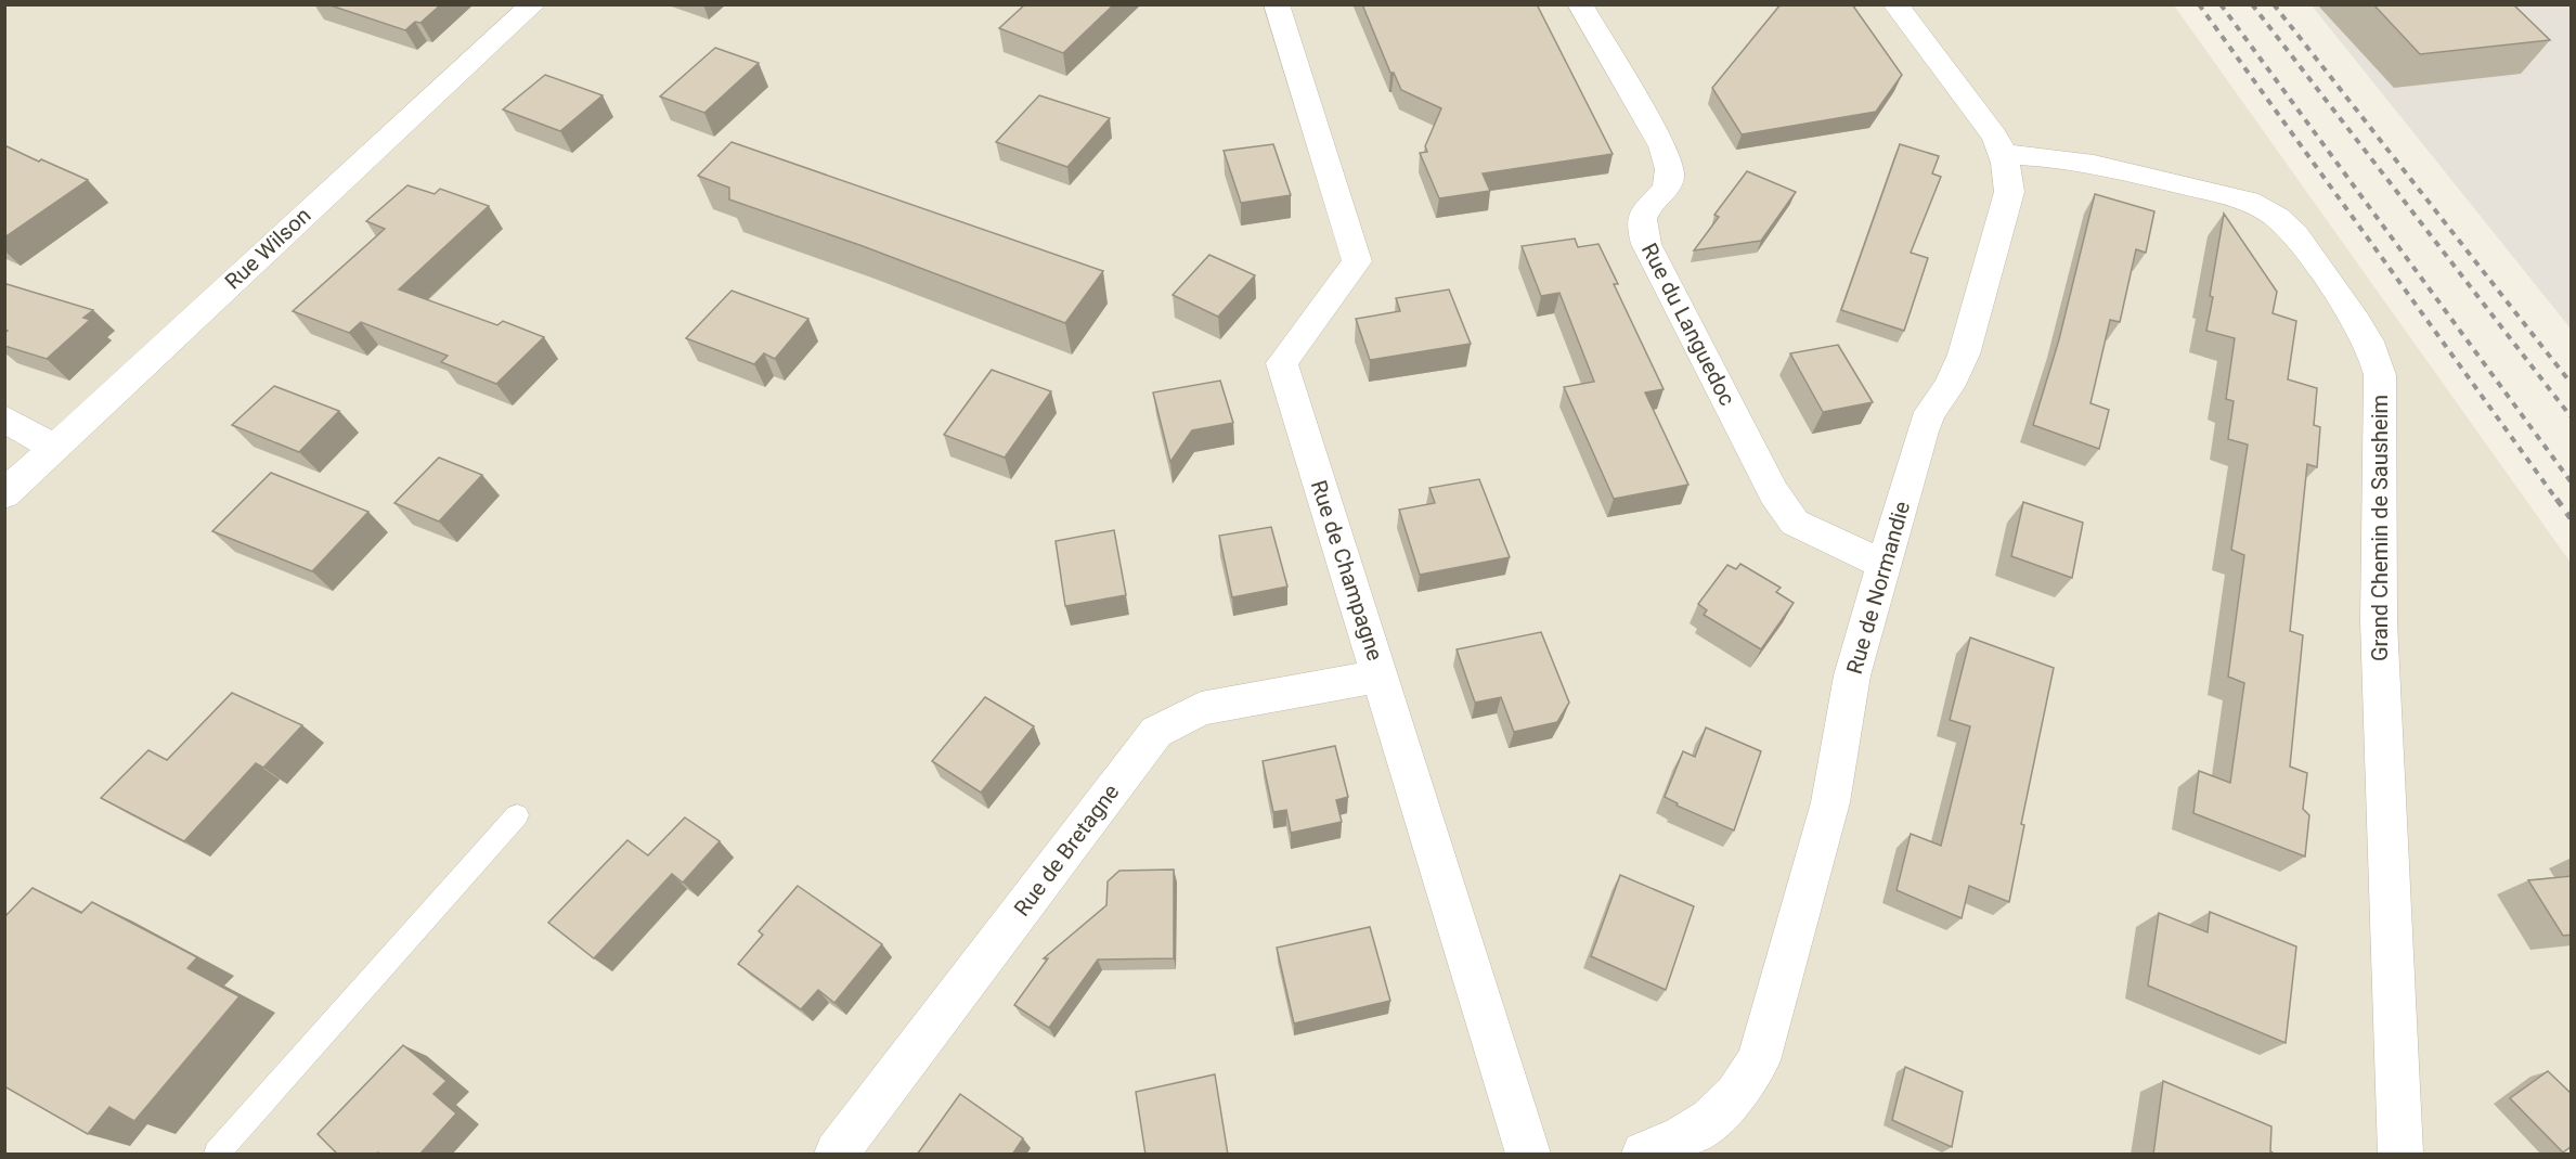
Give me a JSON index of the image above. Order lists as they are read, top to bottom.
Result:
{
  "streets": {
    "street": [
      "Rue Wilson",
      "Rue du Languedoc",
      "Grand Chemin de Sausheim",
      "Rue de Champagne",
      "Rue de Normandie",
      "Rue de Bretagne"
    ]
  },
  "crossings": [
    ["Rue du Languedoc", "Rue de Normandie"],
    ["Grand Chemin de Sausheim", "Rue de Normandie"],
    ["Rue de Champagne", "Rue de Bretagne"]
  ]
}
